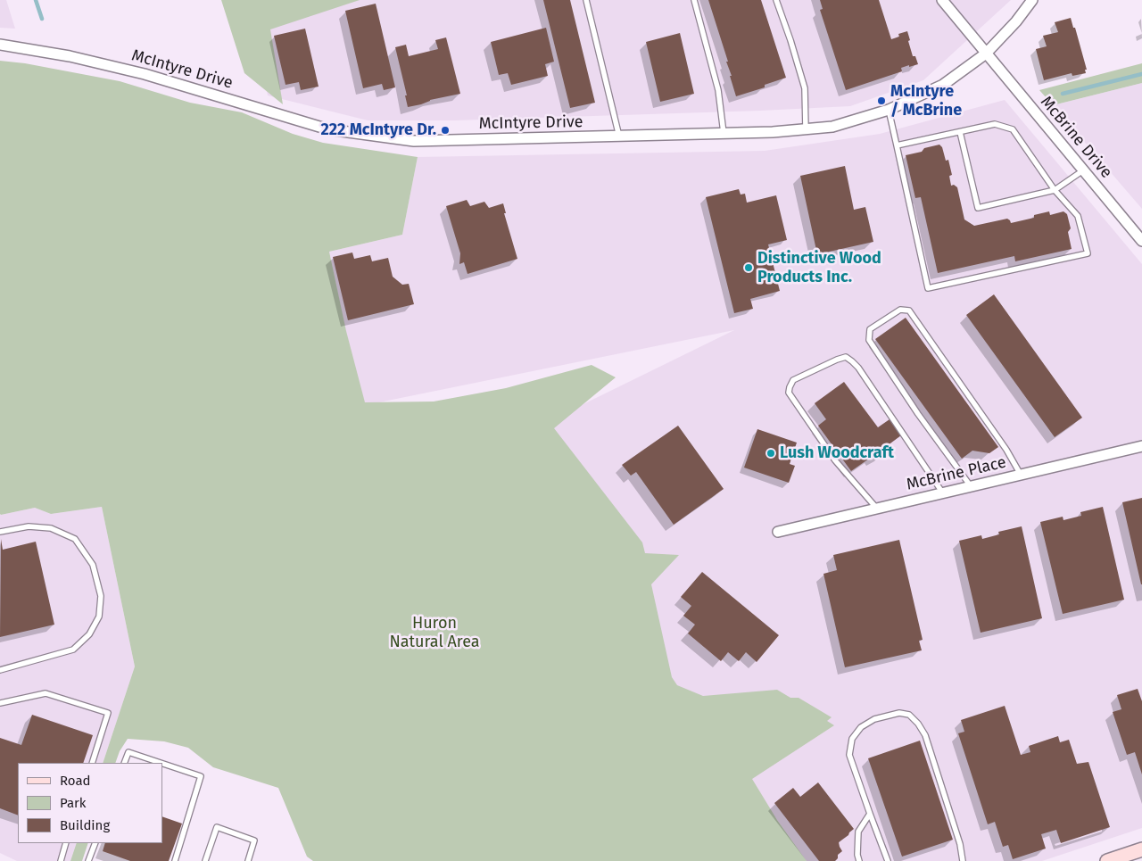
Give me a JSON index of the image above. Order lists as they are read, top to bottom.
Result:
{
  "streets": {
    "street": ["McIntyre Drive", "McBrine Drive", "McBrine Place"]
  },
  "crossings": [
    ["McIntyre Drive", "McBrine Drive"]
  ],
  "parks": ["Huron Natural Area"],
  "places": [
    "McIntyre / McBrine",
    "222 McIntyre Dr.",
    "Distinctive Wood Products Inc.",
    "Lush Woodcraft"
  ],
  "legend": ["Road", "Park", "Building"]
}
